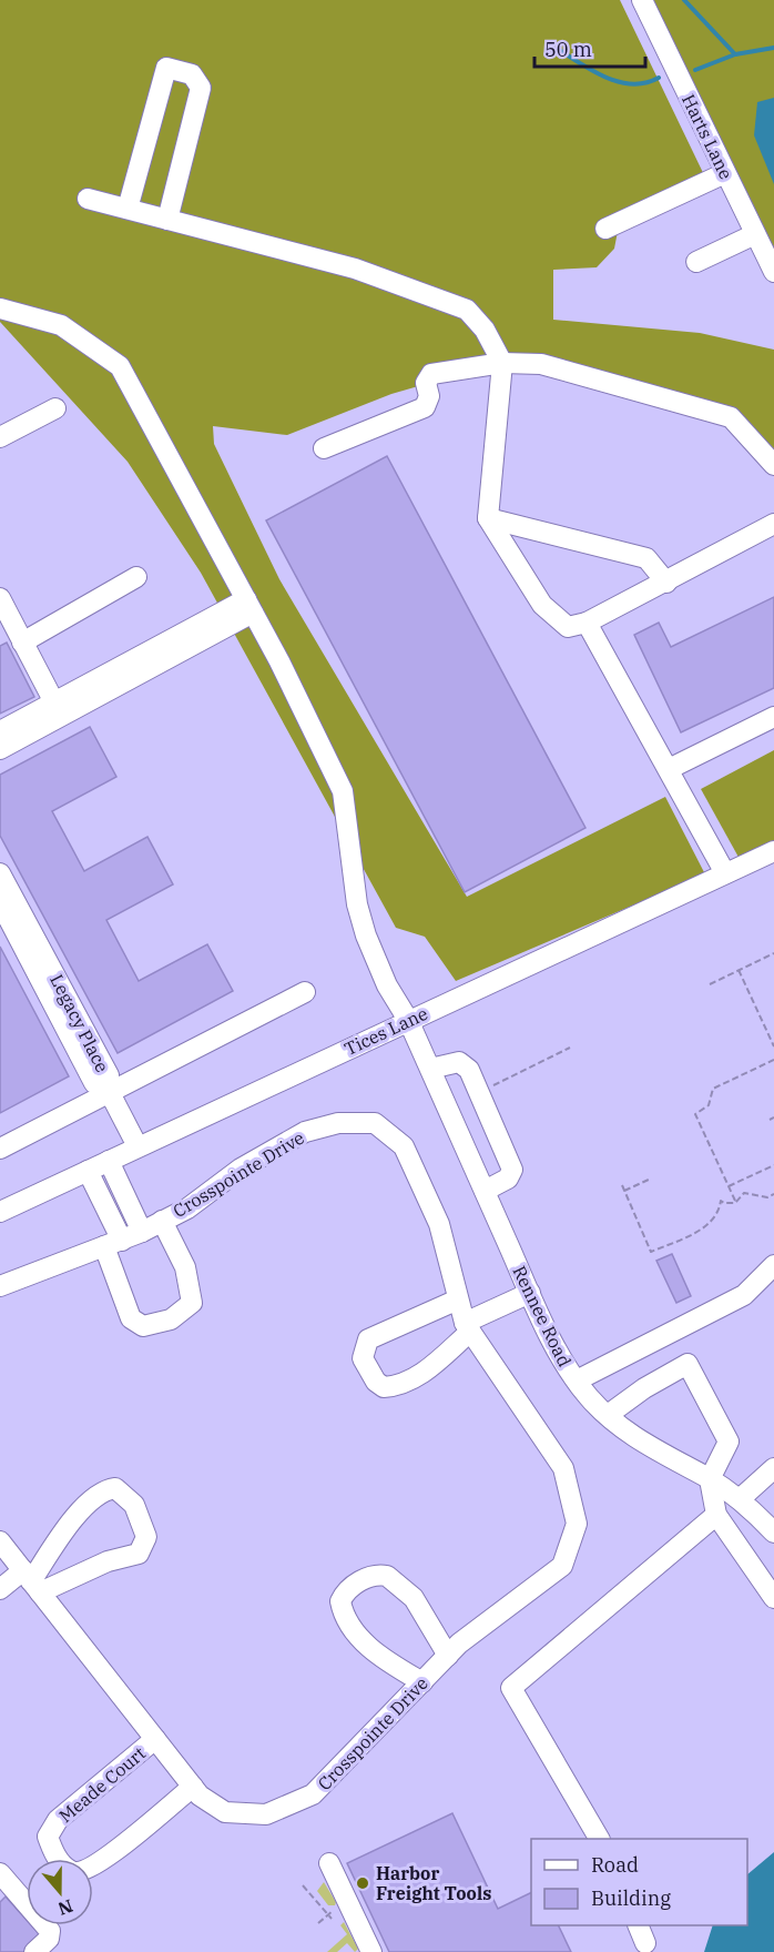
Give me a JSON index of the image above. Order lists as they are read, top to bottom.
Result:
{
  "streets": {
    "street": [
      "Harts Lane",
      "Legacy Place",
      "Tices Lane",
      "Crosspointe Drive",
      "Rennee Road",
      "Meade Court"
    ]
  },
  "crossings": [
    ["Tices Lane", "Rennee Road"],
    ["Crosspointe Drive", "Meade Court"]
  ],
  "places": ["Harbor Freight Tools"],
  "legend": ["Road", "Building"],
  "scale_bar": "50 m",
  "north": "bottom"
}
